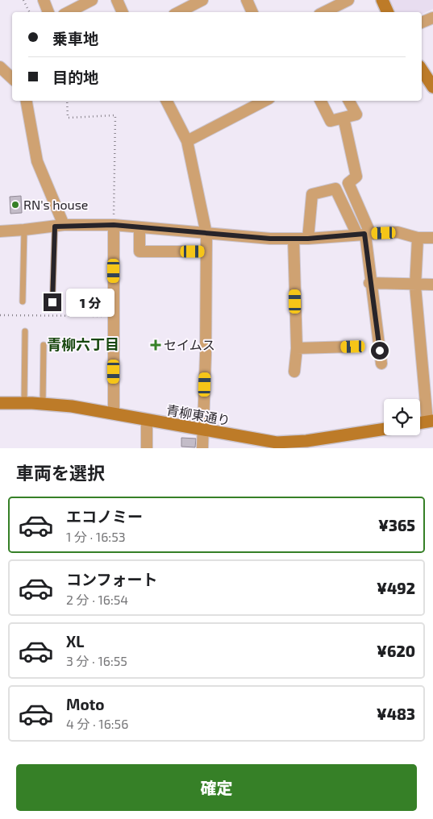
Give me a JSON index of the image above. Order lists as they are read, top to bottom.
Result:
{
  "streets": {
    "street": ["青柳東通り"]
  },
  "districts": ["青柳六丁目"],
  "places": {
    "other": ["RN's house"],
    "health": ["セイムス"]
  },
  "page": {
    "banner": ["乗車地", "目的地"],
    "bubble": "1 分",
    "heading": "車両を選択",
    "list": [
      {
        "name": "エコノミー",
        "note": "1 分 · 16:53",
        "value": "¥365"
      },
      {
        "name": "コンフォート",
        "note": "2 分 · 16:54",
        "value": "¥492"
      },
      {
        "name": "XL",
        "note": "3 分 · 16:55",
        "value": "¥620"
      },
      {
        "name": "Moto",
        "note": "4 分 · 16:56",
        "value": "¥483"
      }
    ],
    "buttons": "確定"
  }
}
